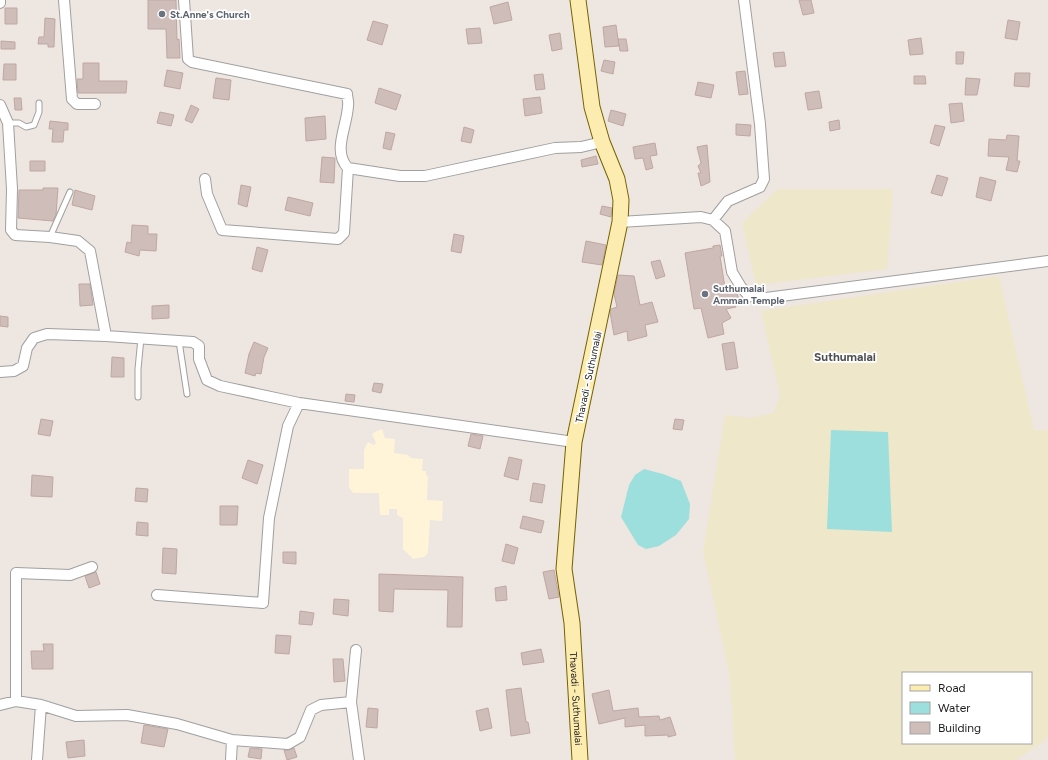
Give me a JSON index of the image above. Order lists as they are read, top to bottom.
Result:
{
  "streets": {
    "main road": ["Thavadi - Suthumalai"]
  },
  "districts": ["Suthumalai"],
  "places": ["St.Anne's Church", "Suthumalai Amman Temple"],
  "legend": ["Road", "Water", "Building"]
}
